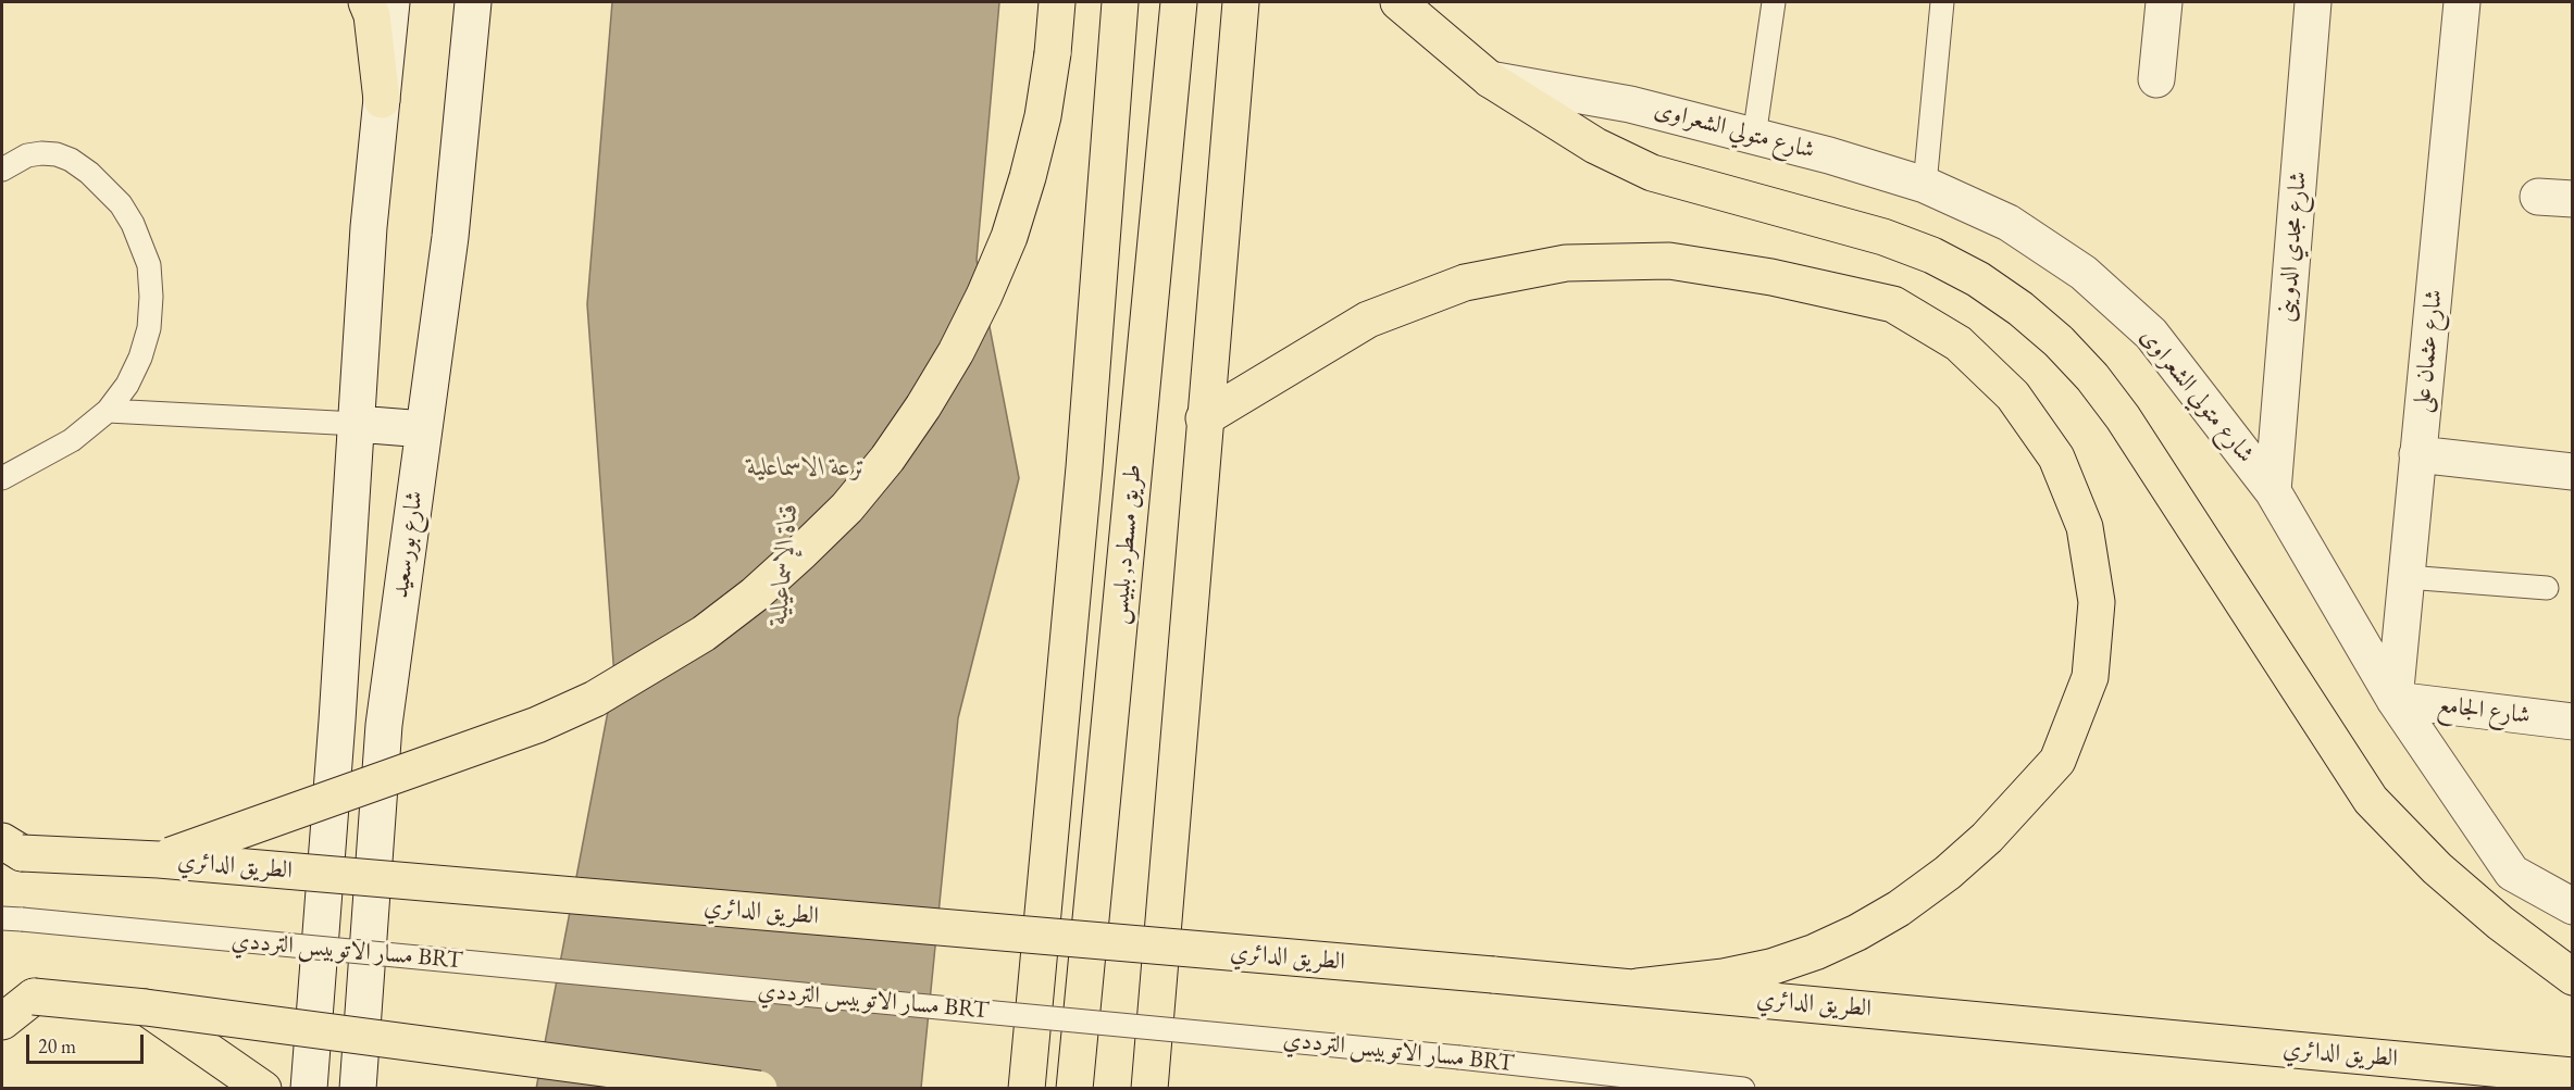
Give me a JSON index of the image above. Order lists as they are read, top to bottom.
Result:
{
  "streets": {
    "main road": ["طريق مسطرد, بلبيس", "الطريق الدائري"],
    "street": [
      "شارع متولي الشعراوى",
      "شارع مجدي الدوينى",
      "شارع عثمان على",
      "شارع بورسعيد",
      "شارع الجامع"
    ],
    "lane": ["مسار الاتوبيس الترددي BRT"]
  },
  "crossings": [
    ["شارع متولي الشعراوى", "شارع مجدي الدوينى"],
    ["شارع متولي الشعراوى", "شارع عثمان على"],
    ["شارع متولي الشعراوى", "شارع الجامع"],
    ["شارع عثمان على", "شارع الجامع"]
  ],
  "water": ["ترعة الاسماعلية", "قناة الإسماعيلية"],
  "scale_bar": "20 m"
}
